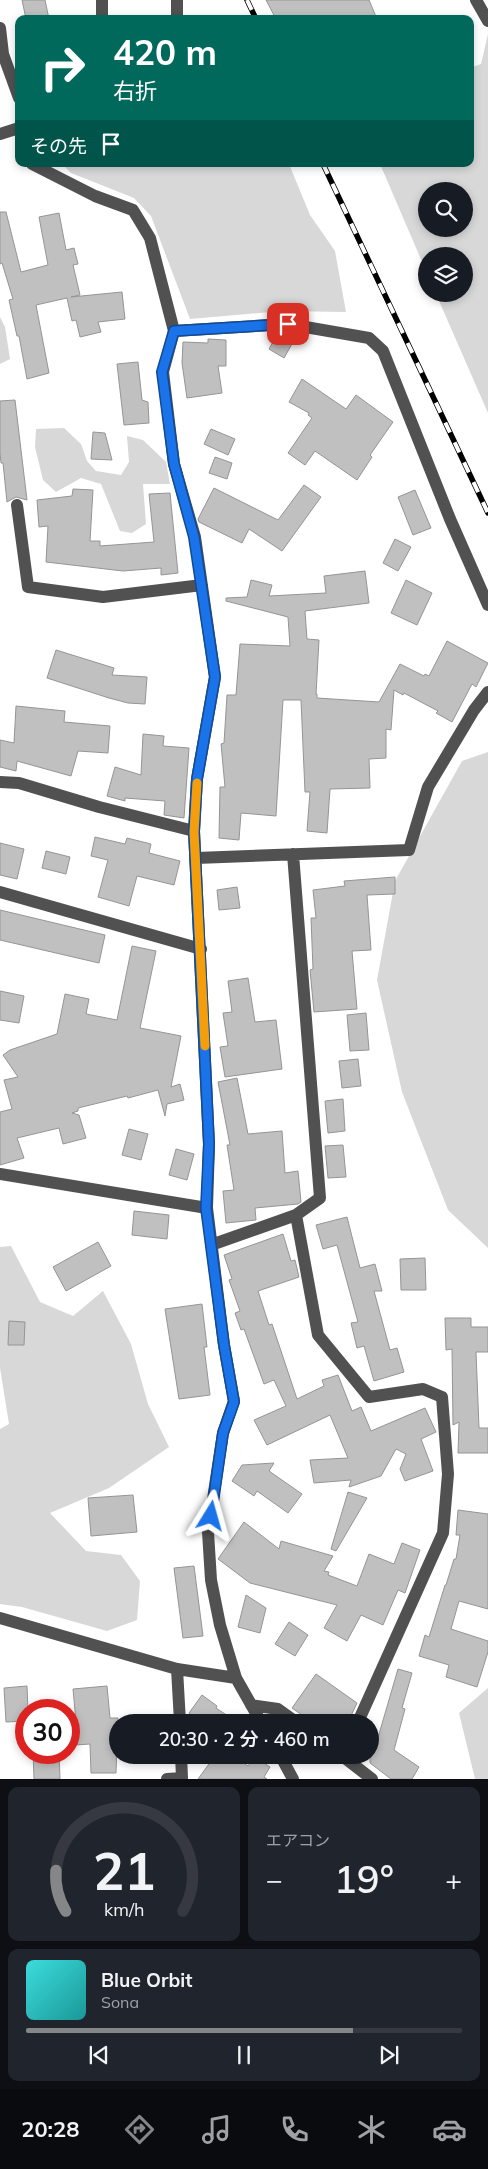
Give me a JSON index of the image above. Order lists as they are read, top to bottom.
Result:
{
  "page": {
    "turn": ["420 m", "右折"],
    "then": "その先",
    "limit": "30",
    "trip": "20:30 · 2 分 · 460 m",
    "tile": "エアコン",
    "heat": ["−", "19°", "+"],
    "song": ["Blue Orbit", "Sona"],
    "tabs": "20:28",
    "gauge": ["21", "km/h"]
  }
}
